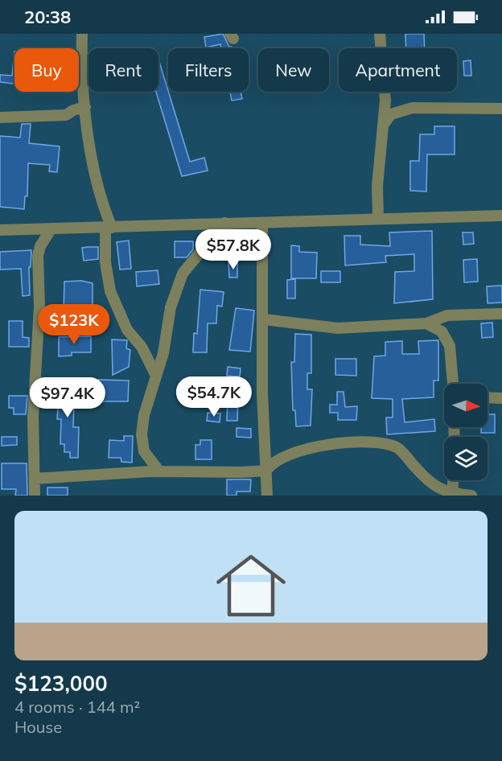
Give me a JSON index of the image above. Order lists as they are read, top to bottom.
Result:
{
  "north": "right",
  "page": {
    "status": "20:38",
    "chip": [
      "Buy",
      "Rent",
      "Filters",
      "New",
      "Apartment"
    ],
    "price": [
      "$57.8K",
      "$123K",
      "$54.7K",
      "$97.4K"
    ],
    "list": [
      {
        "name": "$123,000",
        "note": "4 rooms · 144 m² · House"
      }
    ]
  }
}
